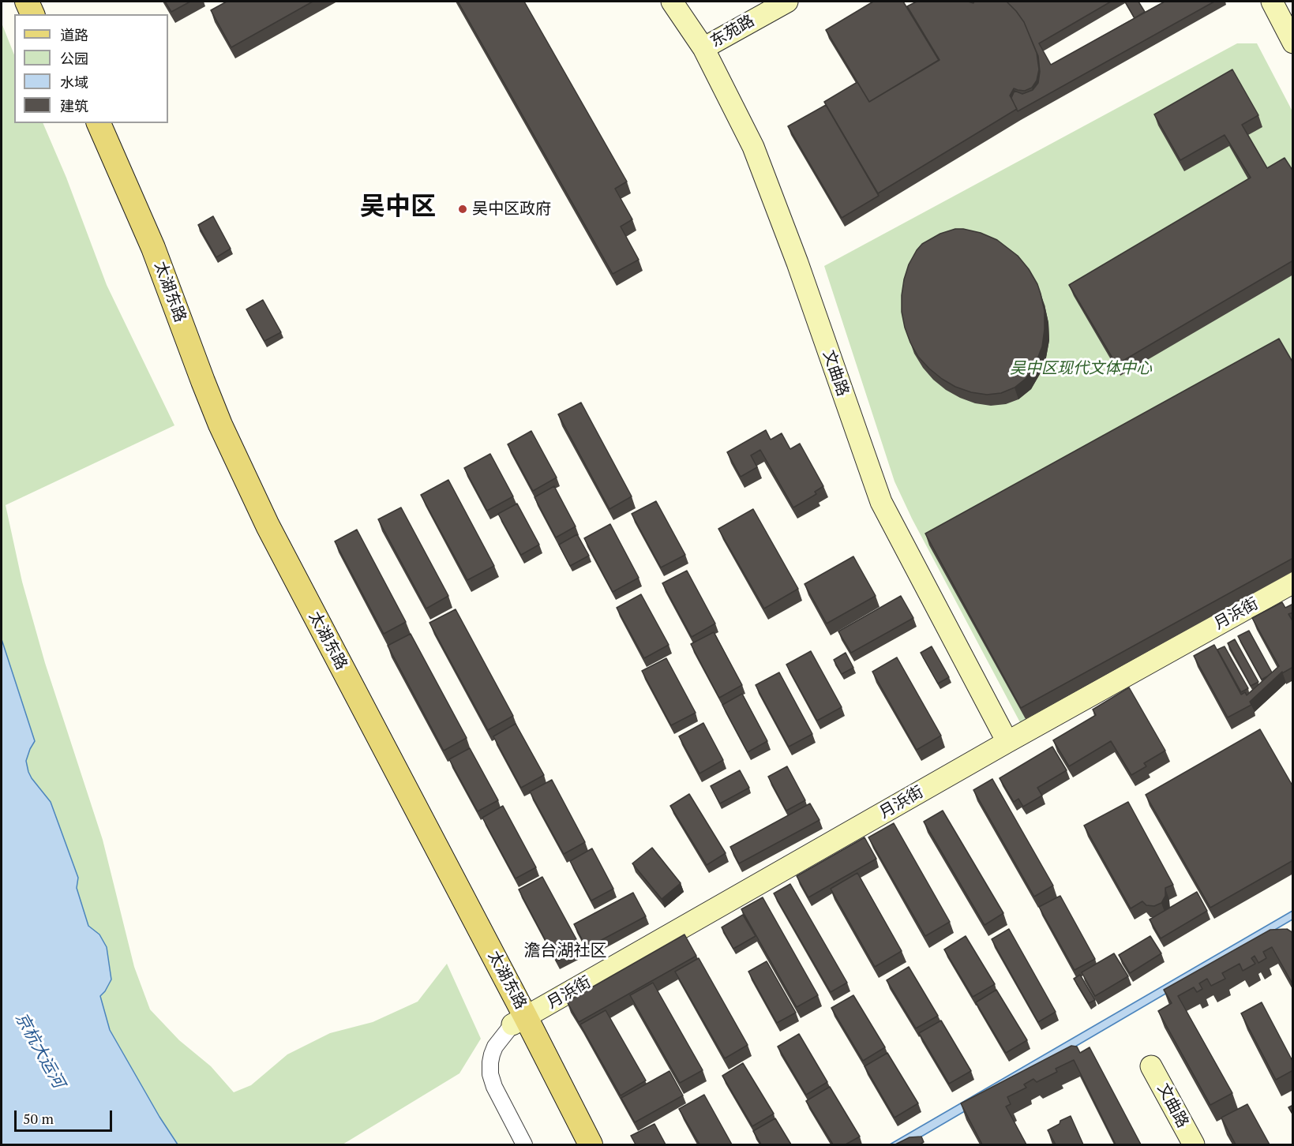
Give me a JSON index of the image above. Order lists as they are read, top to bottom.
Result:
{
  "streets": {
    "main road": ["太湖东路"],
    "street": ["东苑路", "文曲路", "月浜街"]
  },
  "crossings": [
    ["东苑路", "文曲路"],
    ["太湖东路", "月浜街"],
    ["文曲路", "月浜街"]
  ],
  "districts": ["吴中区", "澹台湖社区"],
  "water": ["京杭大运河"],
  "parks": ["吴中区现代文体中心"],
  "places": ["吴中区政府"],
  "legend": [
    "道路",
    "公园",
    "水域",
    "建筑"
  ],
  "scale_bar": "50 m"
}
